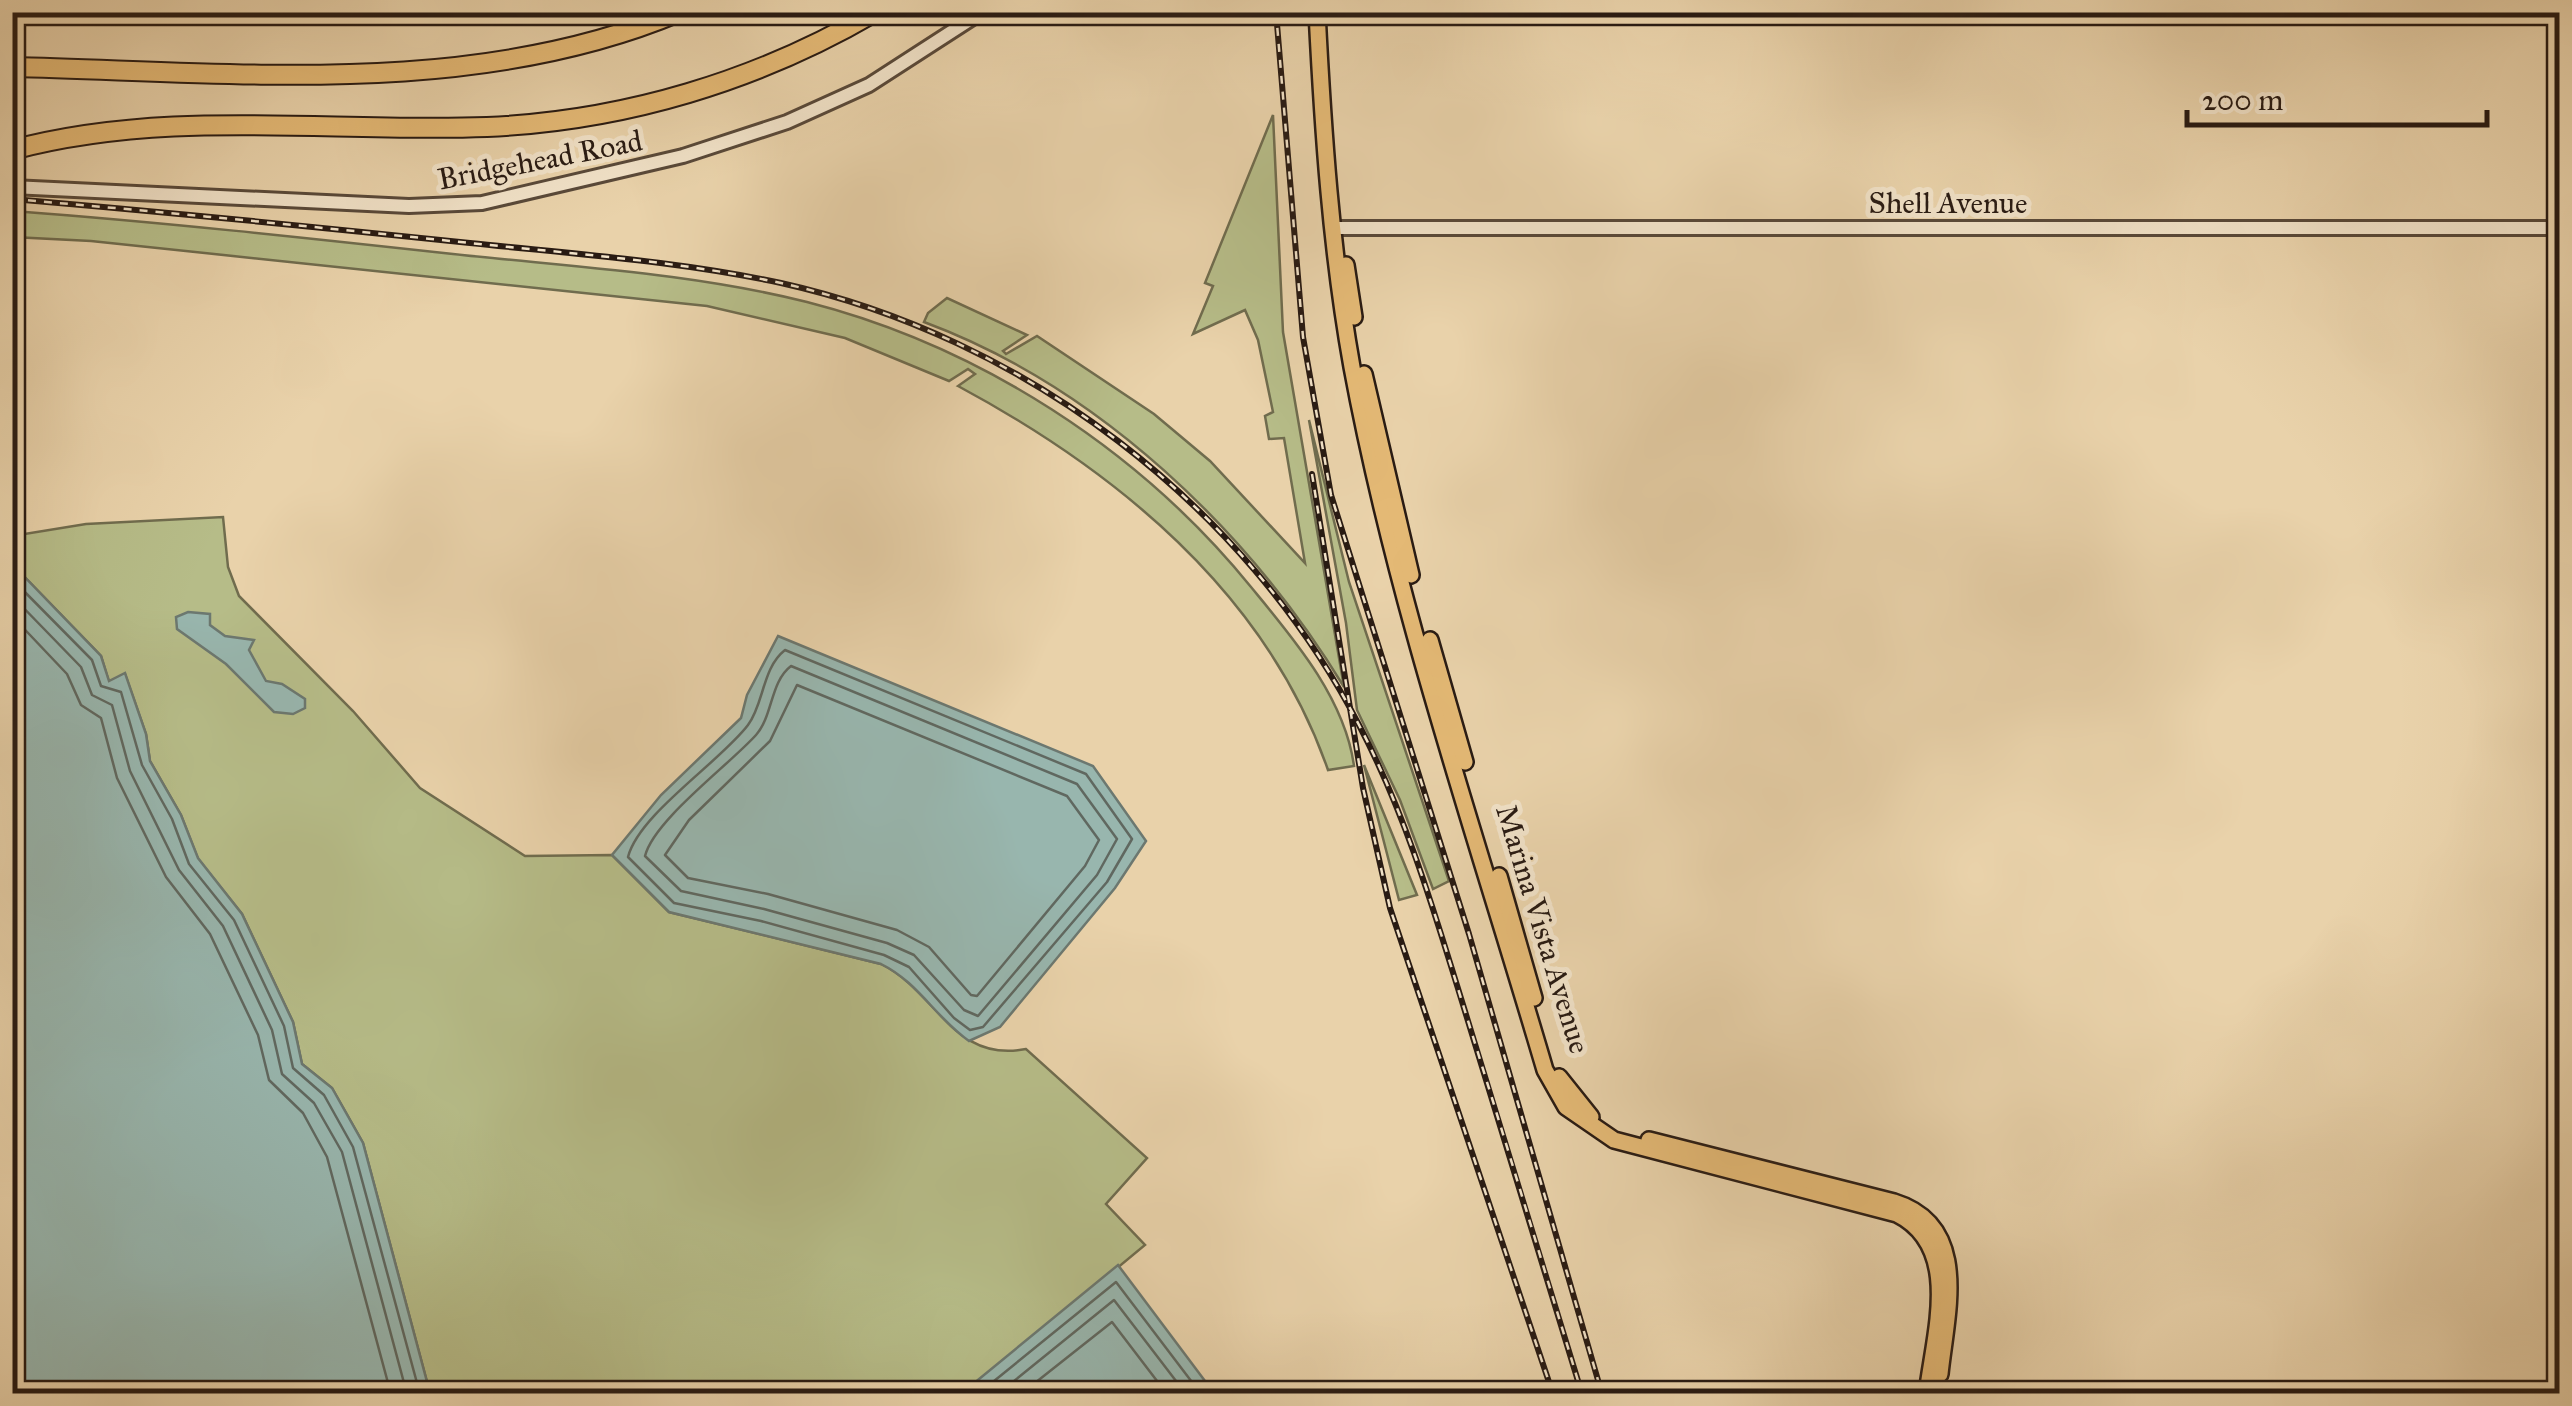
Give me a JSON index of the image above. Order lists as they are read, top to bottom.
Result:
{
  "streets": {
    "main road": ["Marina Vista Avenue"],
    "street": ["Bridgehead Road", "Shell Avenue"]
  },
  "crossings": [
    ["Shell Avenue", "Marina Vista Avenue"]
  ],
  "scale_bar": "200 m"
}
